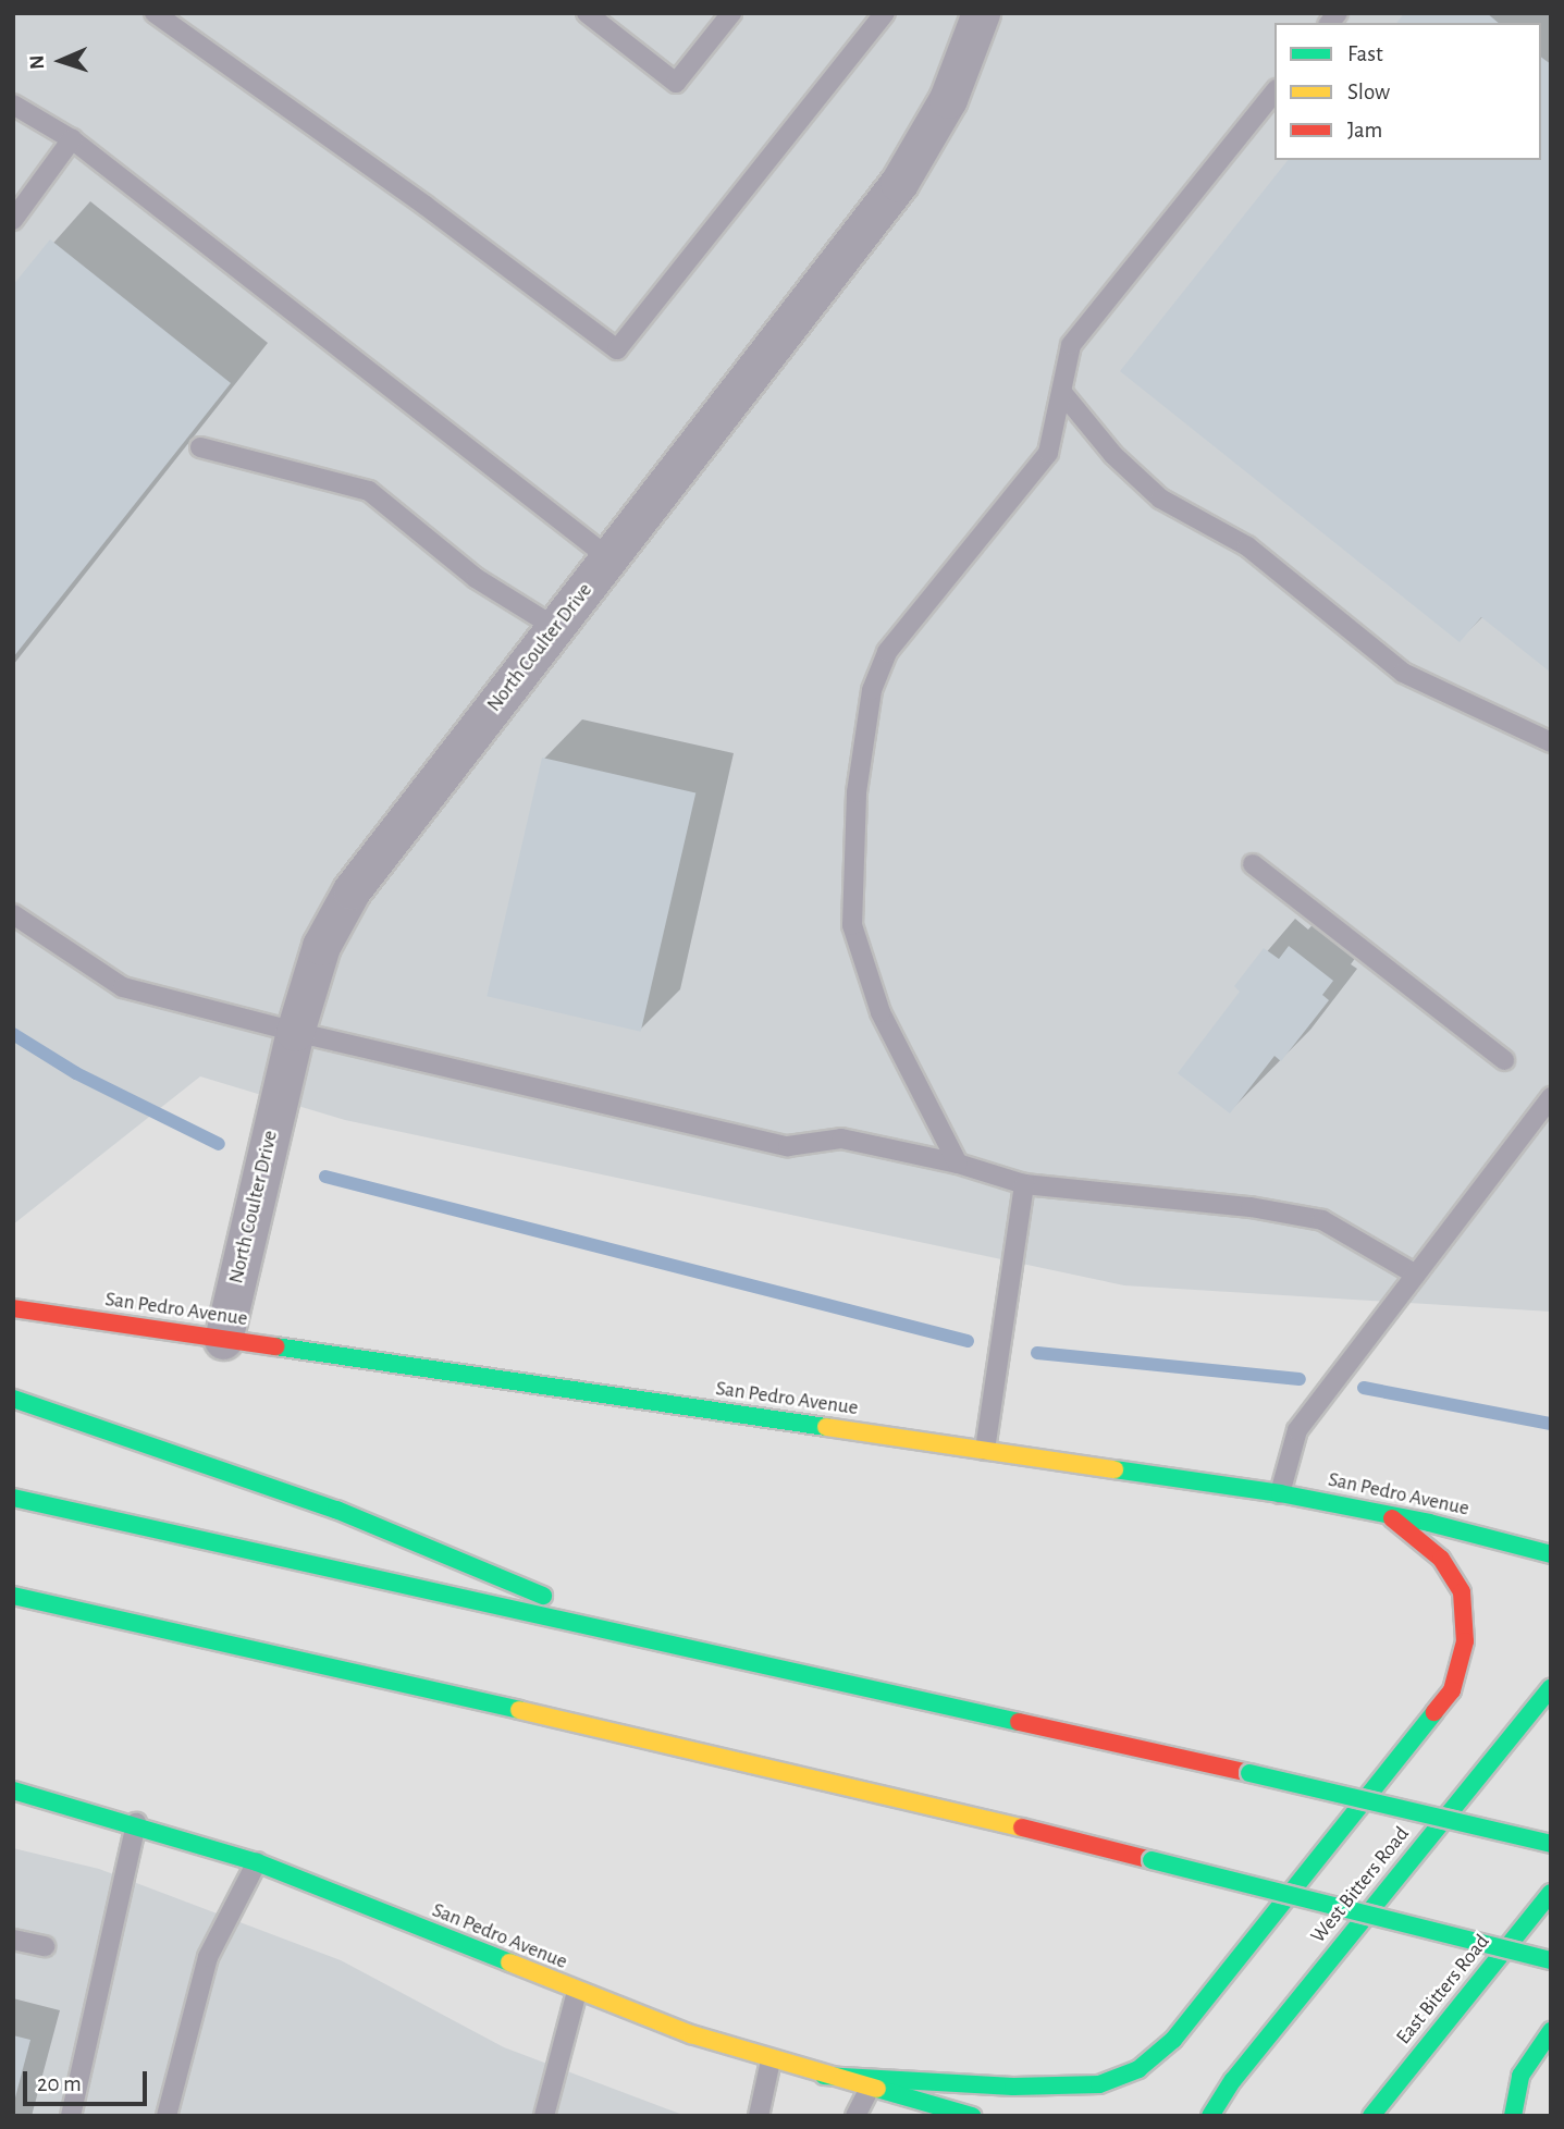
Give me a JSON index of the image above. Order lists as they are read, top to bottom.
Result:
{
  "streets": {
    "main road": ["San Pedro Avenue", "West Bitters Road", "East Bitters Road"],
    "street": ["North Coulter Drive"]
  },
  "crossings": [
    ["North Coulter Drive", "San Pedro Avenue"]
  ],
  "legend": ["Fast", "Slow", "Jam"],
  "scale_bar": "20 m",
  "north": "left"
}
